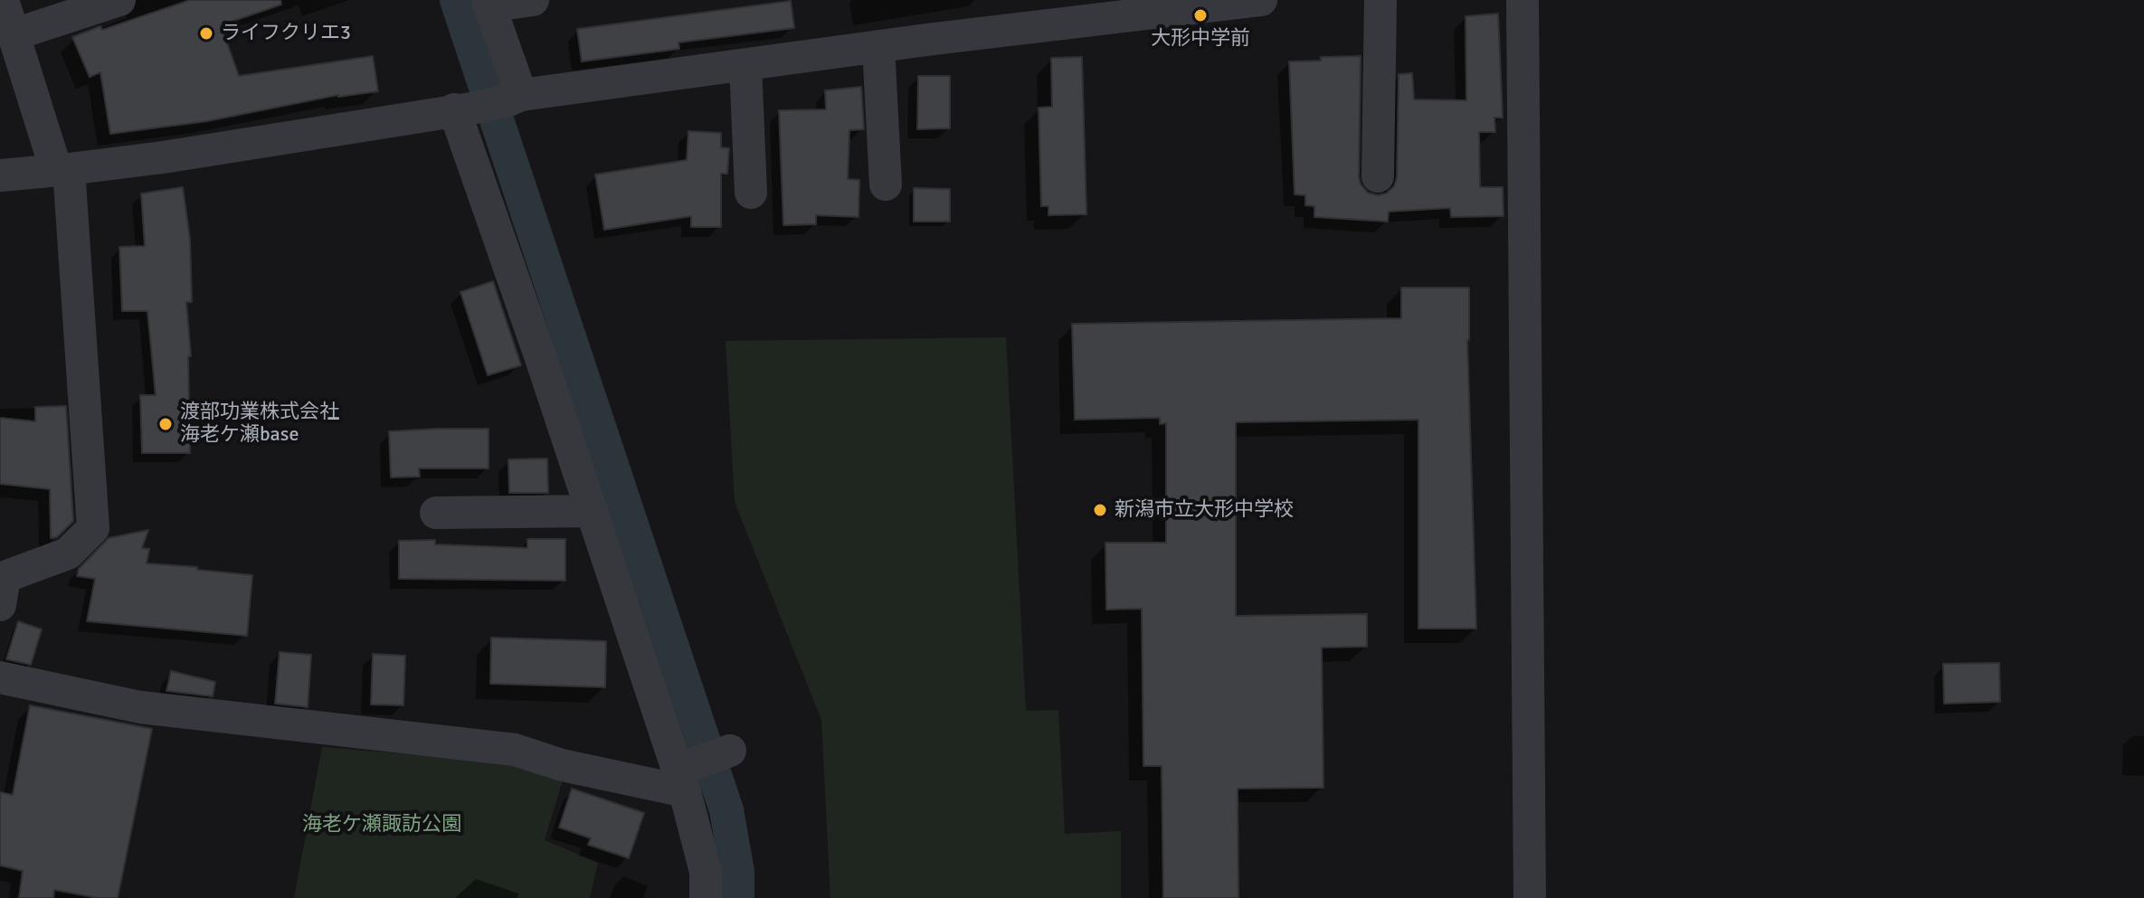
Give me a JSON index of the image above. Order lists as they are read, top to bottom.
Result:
{
  "parks": ["海老ケ瀬諏訪公園"],
  "places": [
    "大形中学前",
    "ライフクリエ3",
    "渡部功業株式会社 海老ケ瀬base",
    "新潟市立大形中学校"
  ]
}
